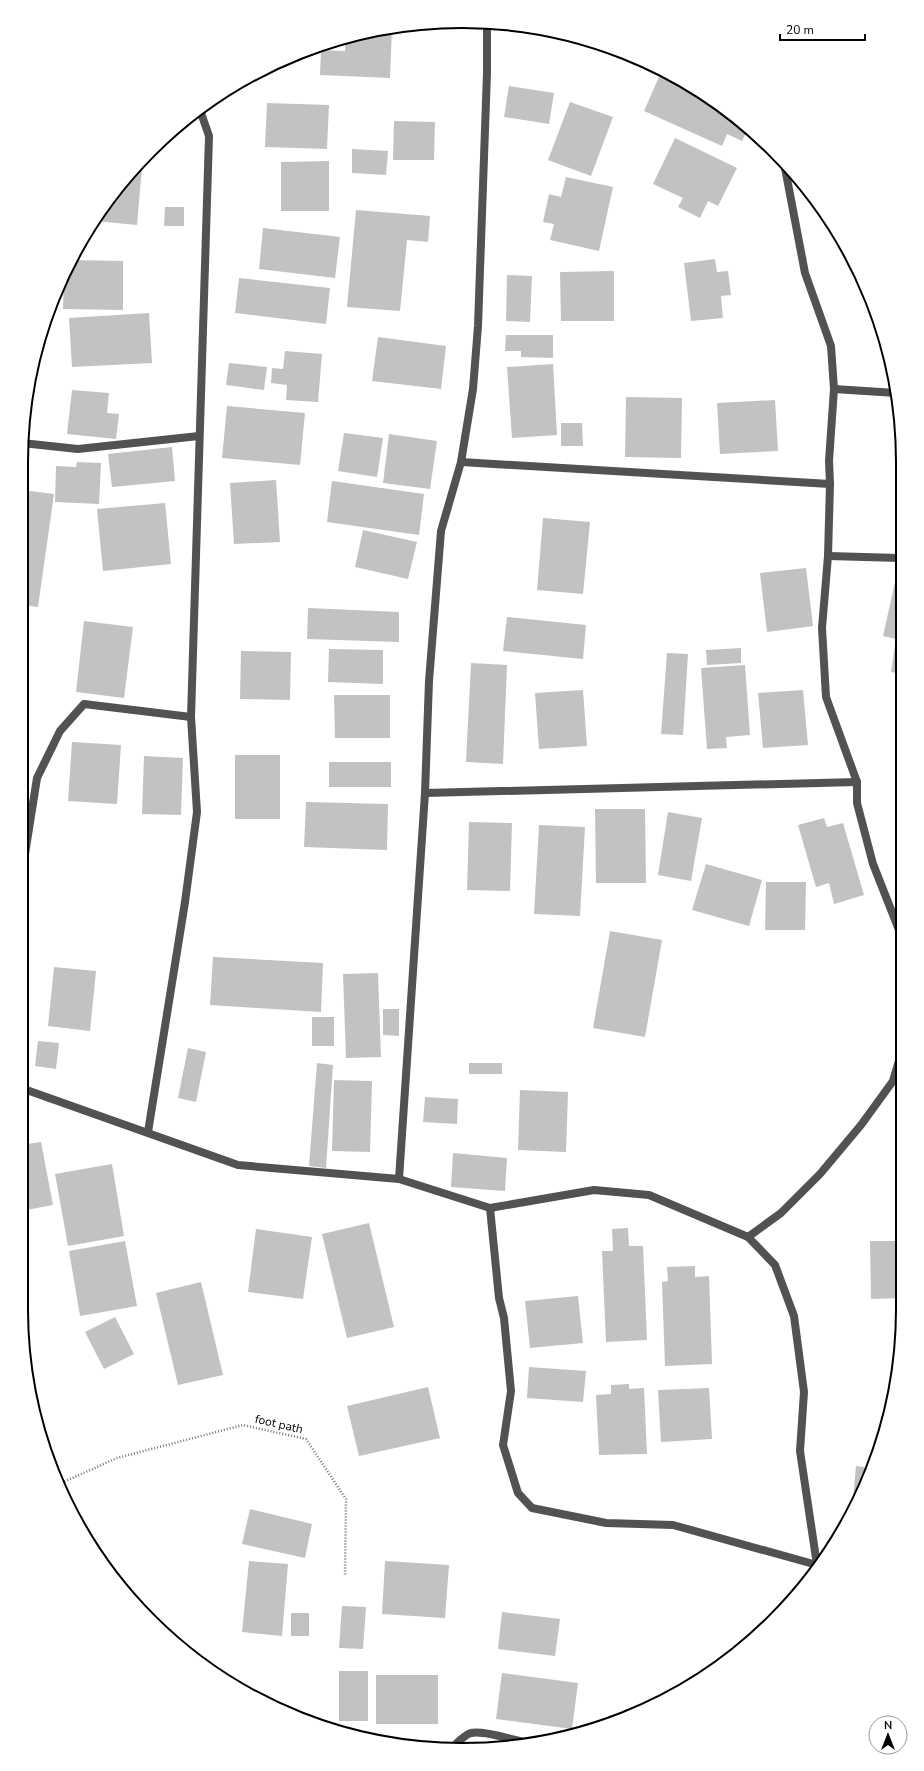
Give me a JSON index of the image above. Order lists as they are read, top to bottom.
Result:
{
  "streets": {
    "path": ["foot path"]
  },
  "scale_bar": "20 m",
  "north": "top"
}
